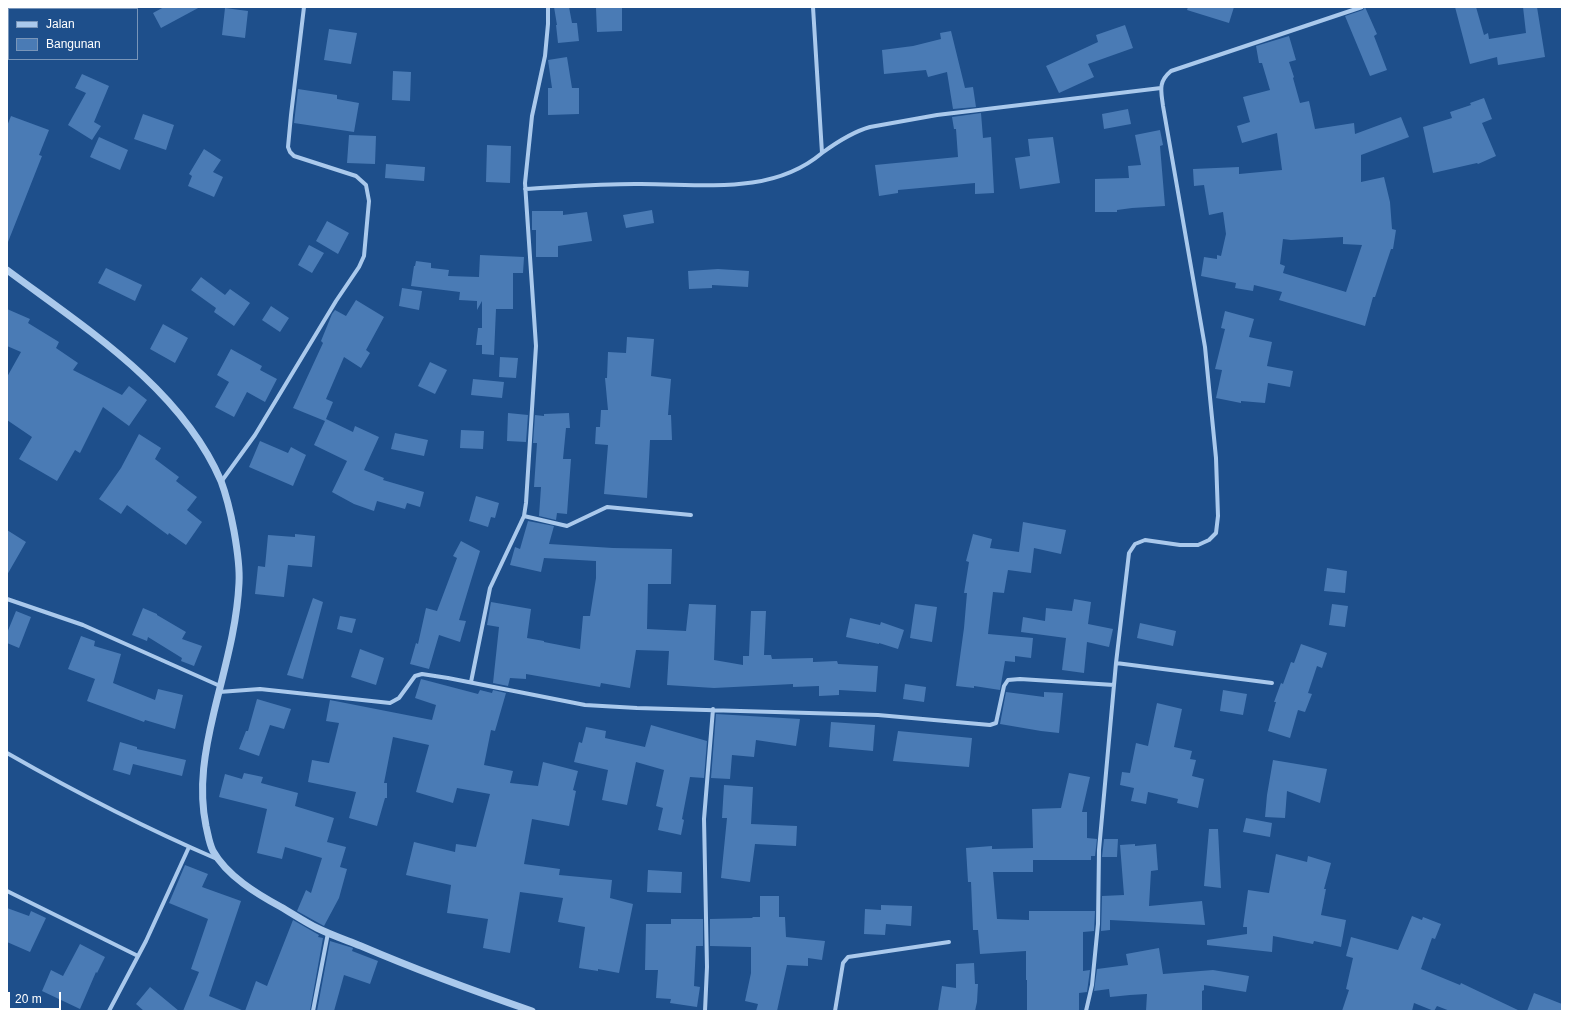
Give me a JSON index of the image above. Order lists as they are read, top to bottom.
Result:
{
  "legend": ["Jalan", "Bangunan"],
  "scale_bar": "20 m"
}
